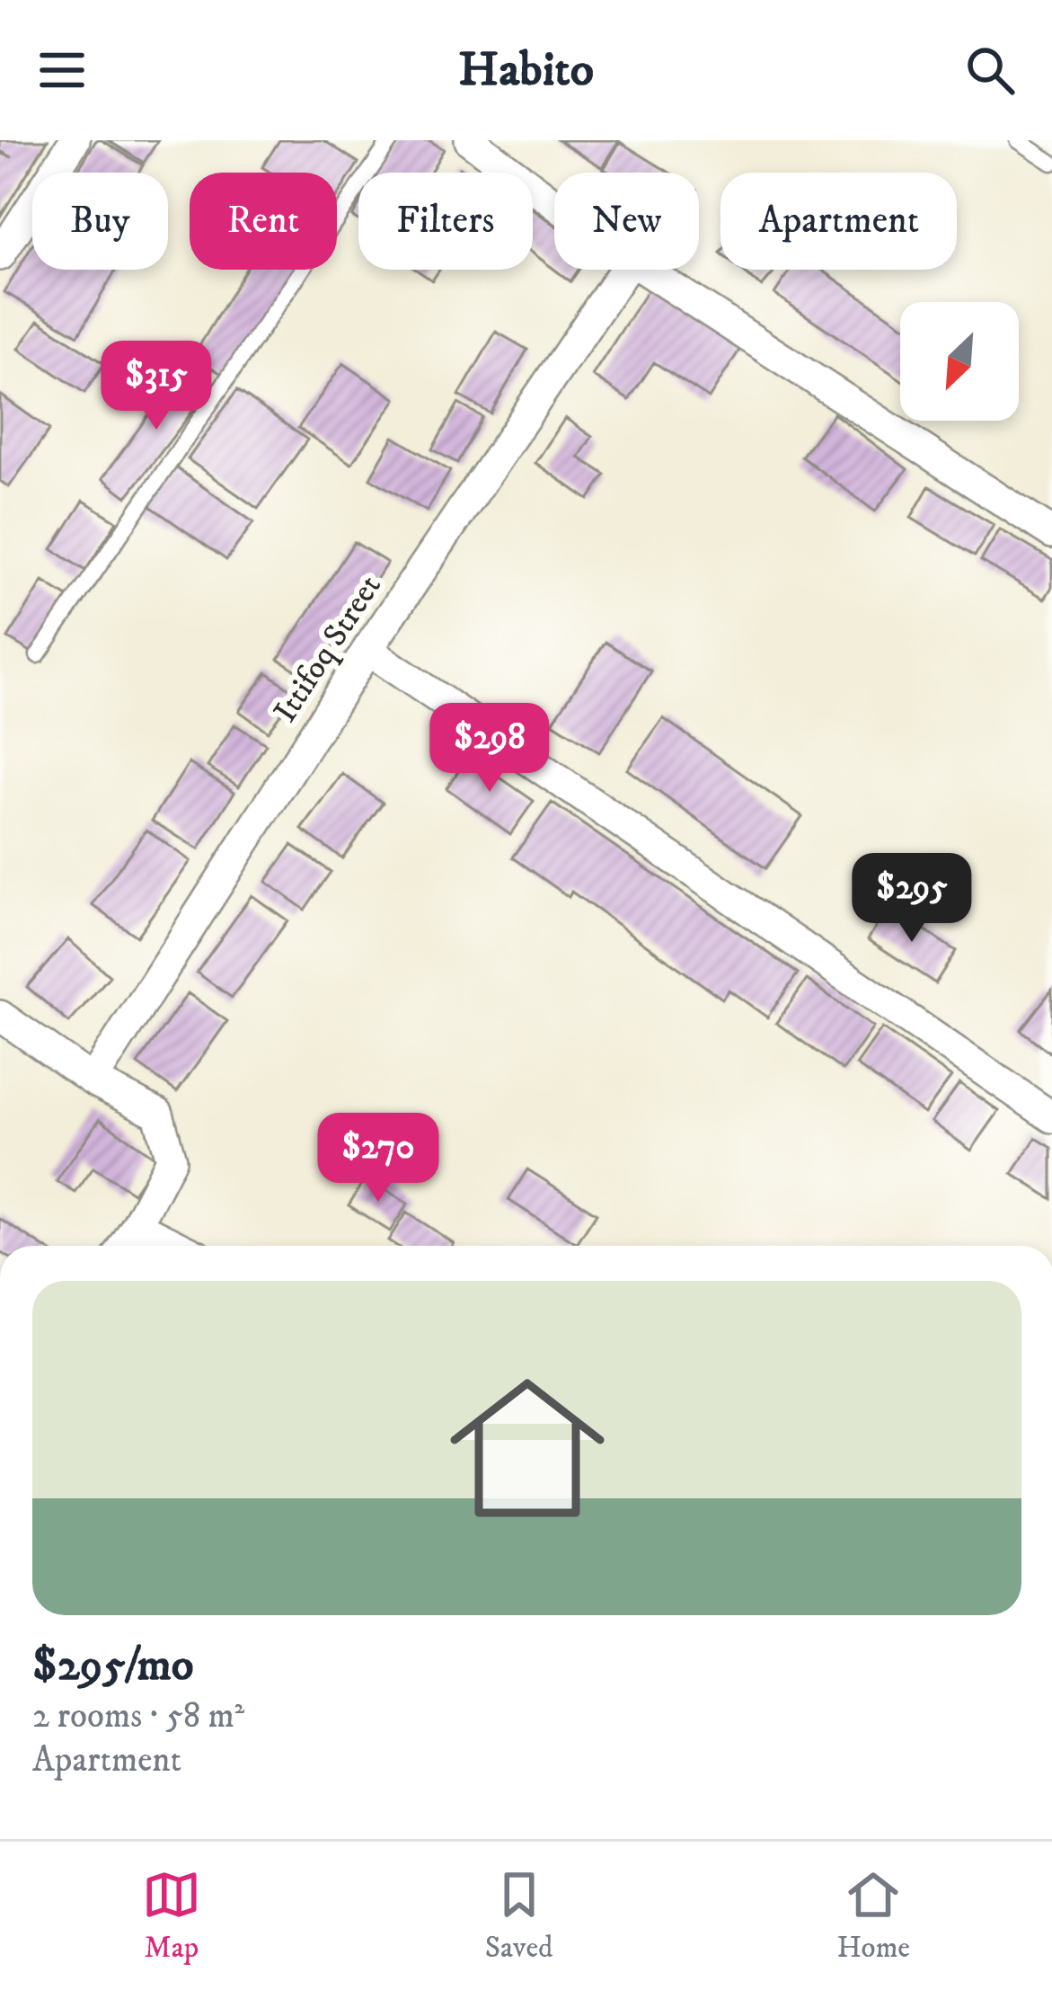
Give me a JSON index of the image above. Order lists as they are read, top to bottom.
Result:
{
  "streets": {
    "street": ["Ittifoq Street"]
  },
  "north": "bottom left",
  "page": {
    "header": "Habito",
    "chip": [
      "Buy",
      "Rent",
      "Filters",
      "New",
      "Apartment"
    ],
    "price": [
      "$315",
      "$298",
      "$295",
      "$270"
    ],
    "list": [
      {
        "name": "$295/mo",
        "note": "2 rooms · 58 m² · Apartment"
      }
    ],
    "tabs": ["Map", "Saved", "Home"]
  }
}
